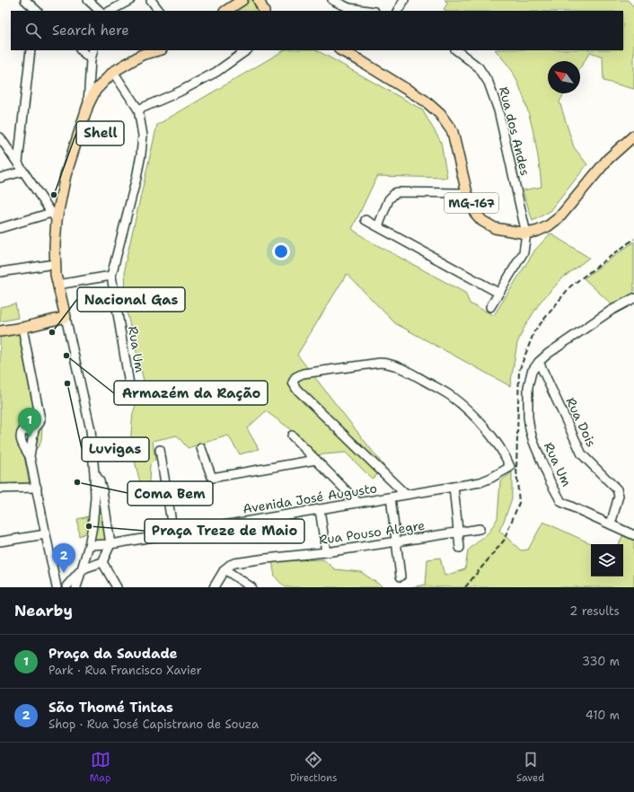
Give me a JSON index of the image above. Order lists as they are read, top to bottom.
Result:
{
  "streets": {
    "main road": ["MG-167"],
    "street": [
      "Rua dos Andes",
      "Rua Um",
      "Rua Dois",
      "Avenida José Augusto",
      "Rua Pouso Alegre"
    ]
  },
  "crossings": [
    ["Rua dos Andes", "MG-167"],
    ["Rua Um", "Rua Dois"]
  ],
  "places": [
    "Shell",
    "Nacional Gas",
    "Armazém da Ração",
    "Luvigas",
    "Coma Bem",
    "Praça Treze de Maio"
  ],
  "north": "top left",
  "page": {
    "search": "Search here",
    "pins": ["1", "2"],
    "heading": ["Nearby", "2 results"],
    "list": [
      {
        "mark": "1",
        "name": "Praça da Saudade",
        "note": "Park · Rua Francisco Xavier",
        "value": "330 m"
      },
      {
        "mark": "2",
        "name": "São Thomé Tintas",
        "note": "Shop · Rua José Capistrano de Souza",
        "value": "410 m"
      }
    ],
    "nav": ["Map", "Directions", "Saved"]
  }
}
